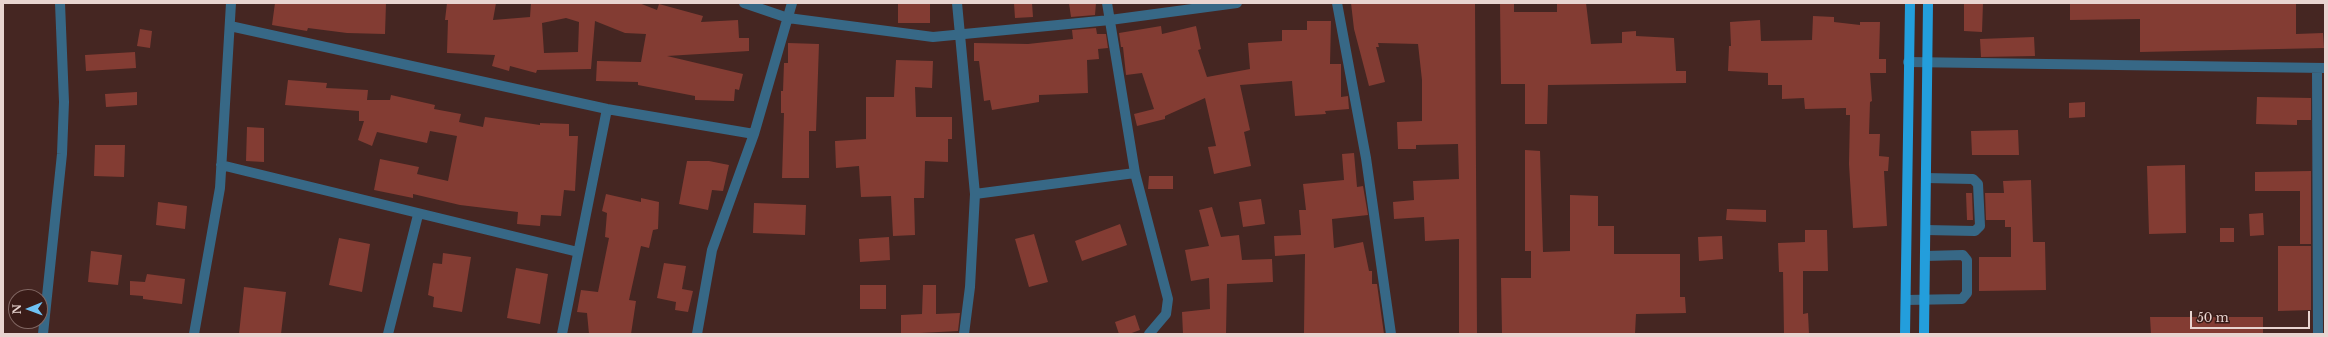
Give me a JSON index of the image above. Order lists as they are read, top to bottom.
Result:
{
  "scale_bar": "50 m",
  "north": "left"
}
